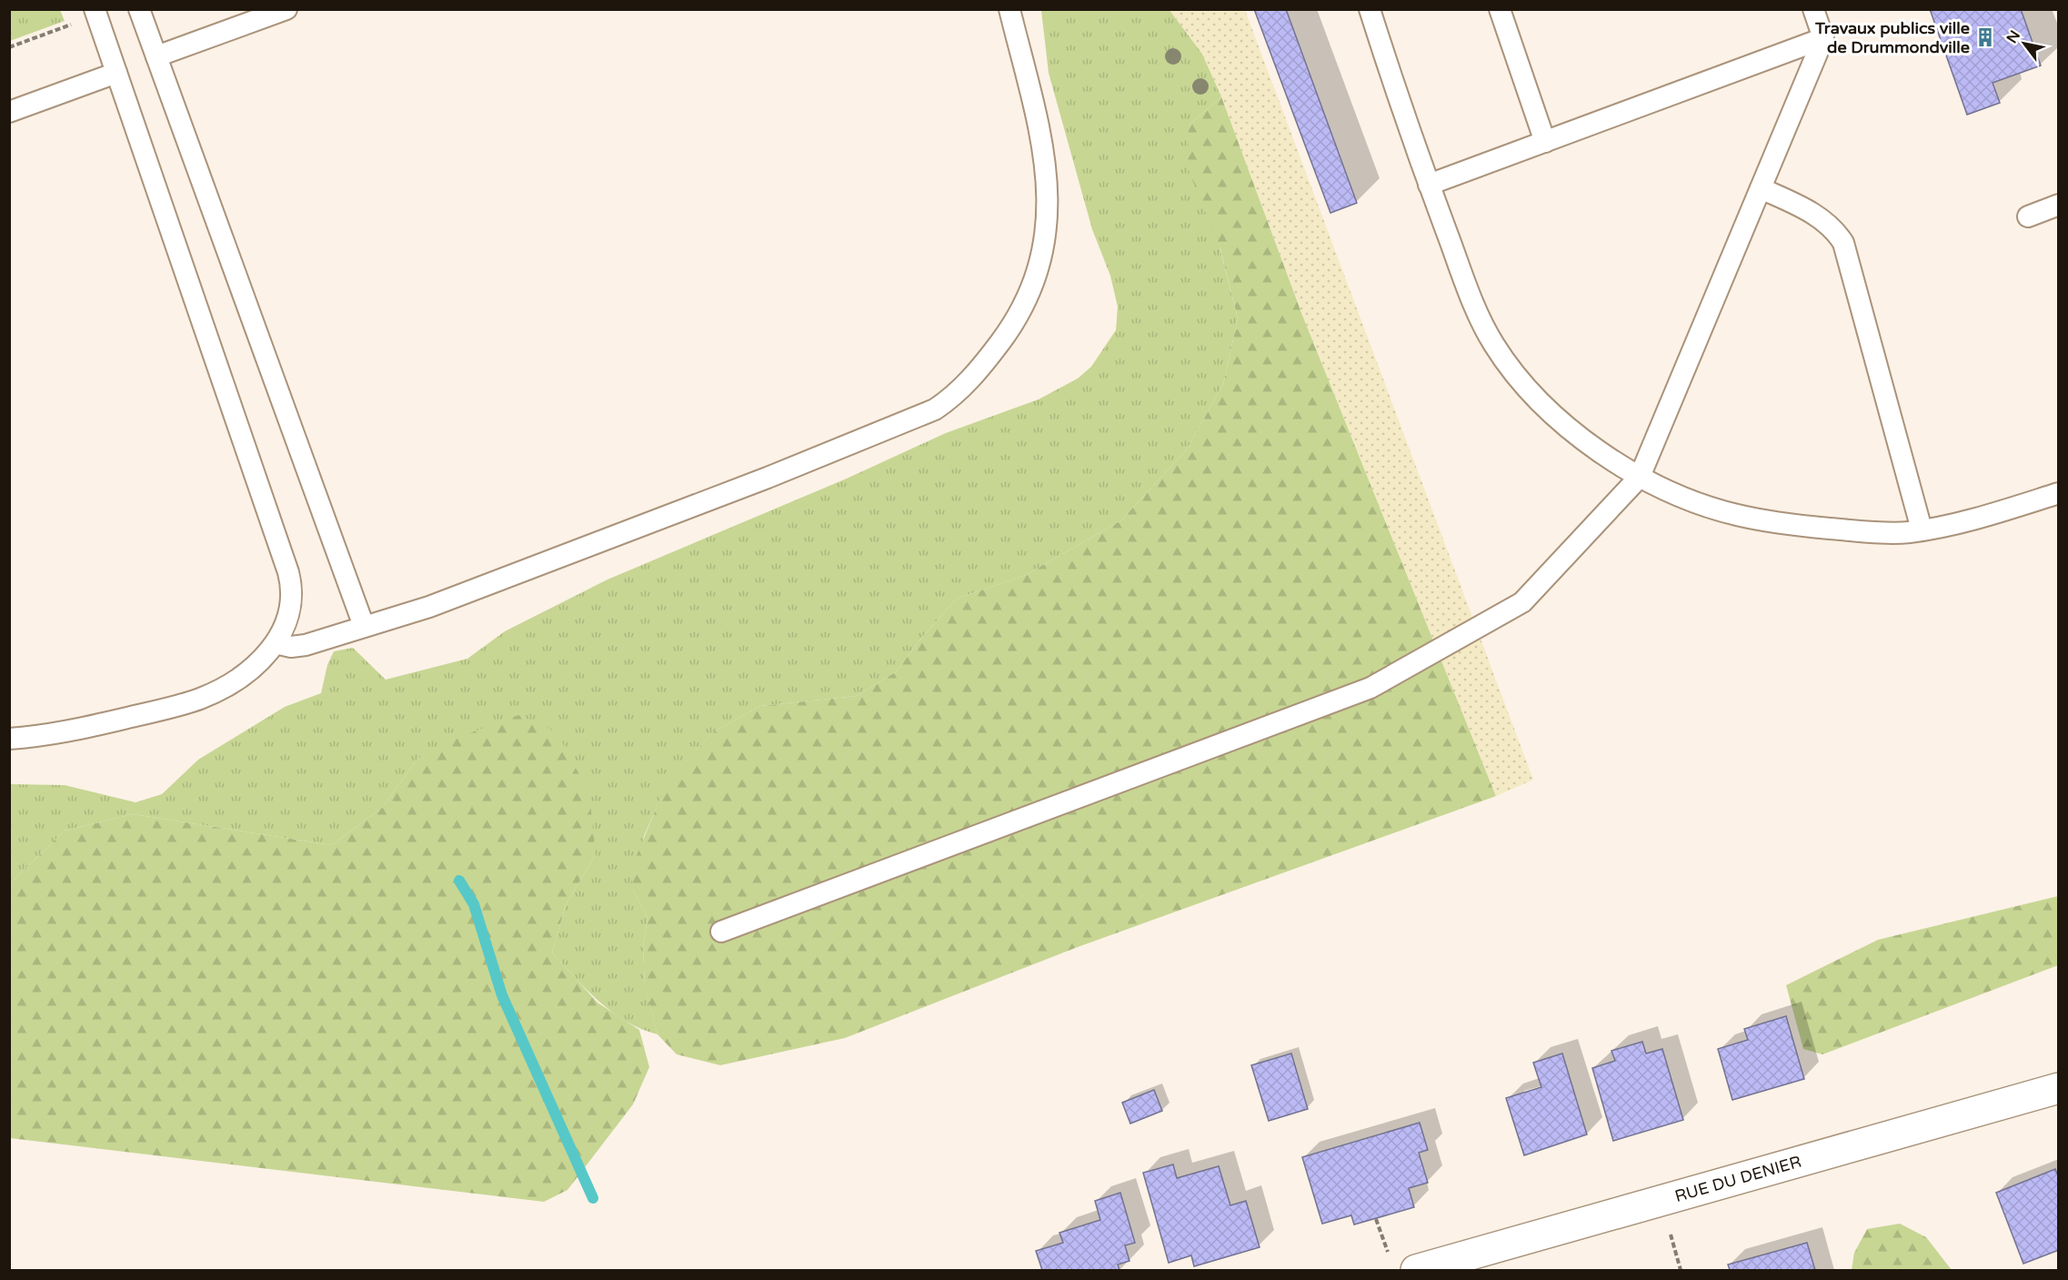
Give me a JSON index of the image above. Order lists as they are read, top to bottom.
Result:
{
  "streets": {
    "street": ["RUE DU DENIER"]
  },
  "places": {
    "building": ["Travaux publics ville de Drummondville"]
  },
  "north": "top left"
}
